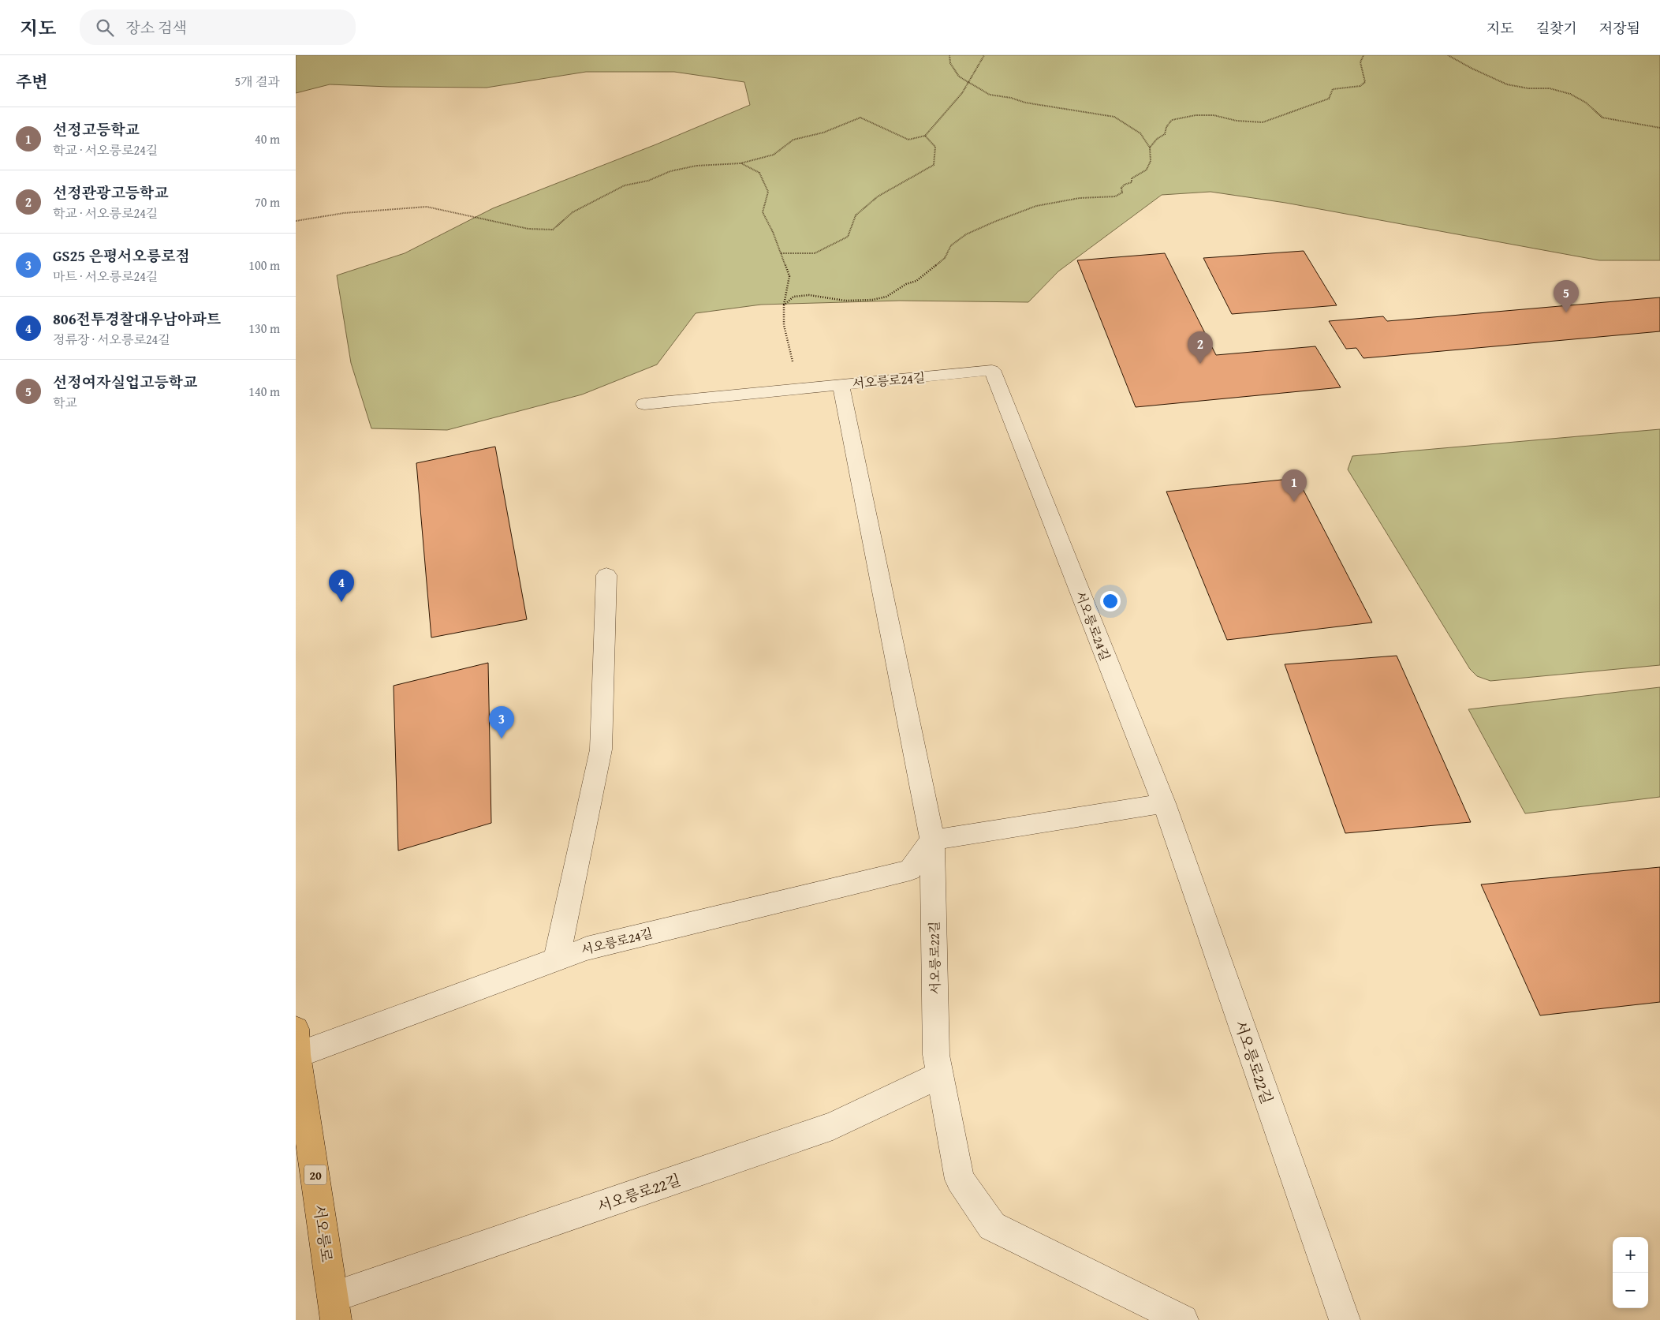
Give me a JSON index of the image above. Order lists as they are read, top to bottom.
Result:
{
  "streets": {
    "main road": ["20", "서오릉로"],
    "street": ["서오릉로24길", "서오릉로22길"]
  },
  "crossings": [
    ["서오릉로24길", "서오릉로22길"],
    ["서오릉로24길", "서오릉로"],
    ["서오릉로22길", "서오릉로"]
  ],
  "page": {
    "header": "지도",
    "search": "장소 검색",
    "nav": ["지도", "길찾기", "저장됨"],
    "heading": ["주변", "5개 결과"],
    "list": [
      {
        "mark": "1",
        "name": "선정고등학교",
        "note": "학교 · 서오릉로24길",
        "value": "40 m"
      },
      {
        "mark": "2",
        "name": "선정관광고등학교",
        "note": "학교 · 서오릉로24길",
        "value": "70 m"
      },
      {
        "mark": "3",
        "name": "GS25 은평서오릉로점",
        "note": "마트 · 서오릉로24길",
        "value": "100 m"
      },
      {
        "mark": "4",
        "name": "806전투경찰대우남아파트",
        "note": "정류장 · 서오릉로24길",
        "value": "130 m"
      },
      {
        "mark": "5",
        "name": "선정여자실업고등학교",
        "note": "학교",
        "value": "140 m"
      }
    ],
    "pins": [
      "5",
      "2",
      "1",
      "4",
      "3"
    ],
    "map_buttons": ["+", "−"]
  }
}
